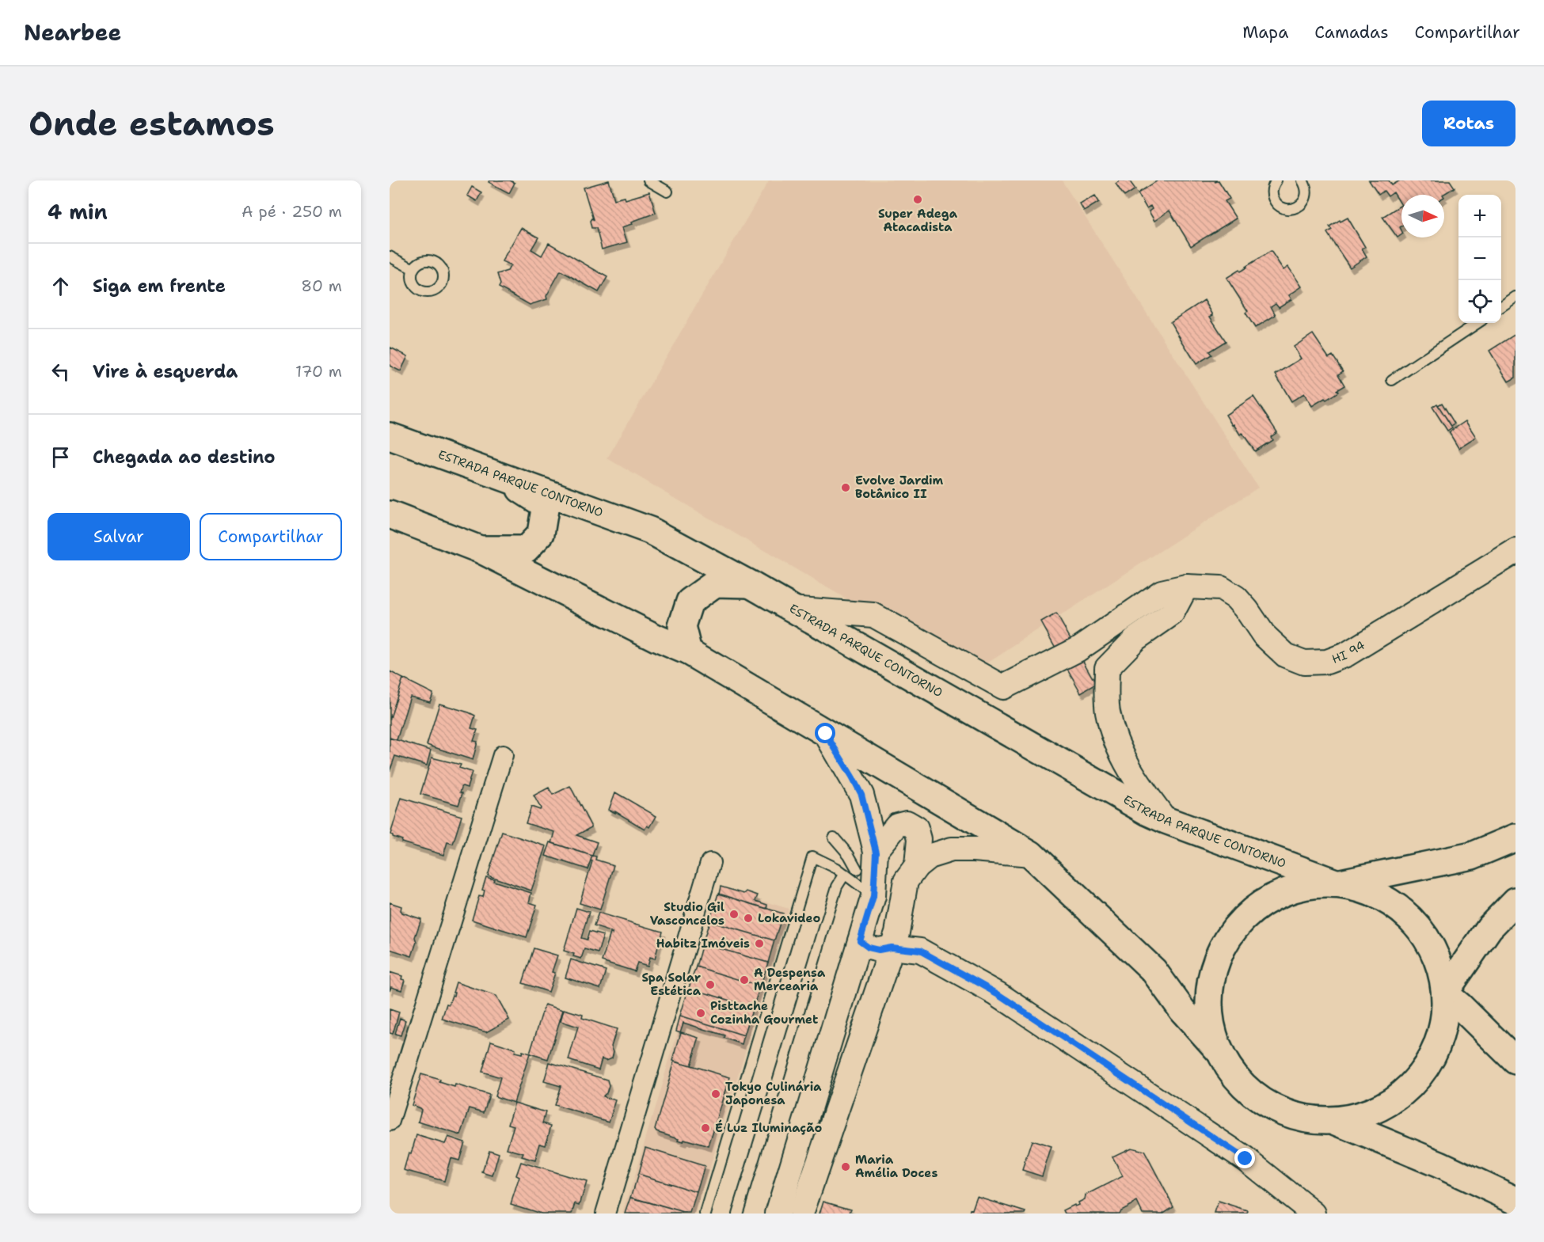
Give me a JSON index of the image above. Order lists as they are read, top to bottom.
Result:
{
  "streets": {
    "main road": ["ESTRADA PARQUE CONTORNO"],
    "street": ["HI 94"]
  },
  "crossings": [
    ["ESTRADA PARQUE CONTORNO", "HI 94"]
  ],
  "places": [
    "Super Adega Atacadista",
    "Evolve Jardim Botânico II",
    "Studio Gil Vasconcelos",
    "Lokavideo",
    "Habitz Imóveis",
    "A Despensa Mercearia",
    "Spa Solar Estética",
    "Pisttache Cozinha Gourmet",
    "Tokyo Culinária Japonesa",
    "É Luz Iluminação",
    "Maria Amélia Doces"
  ],
  "north": "right",
  "page": {
    "header": "Nearbee",
    "nav": ["Mapa", "Camadas", "Compartilhar"],
    "buttons": [
      "Rotas",
      ["Salvar", "Compartilhar"]
    ],
    "title": "Onde estamos",
    "heading": ["4 min", "A pé · 250 m"],
    "map_buttons": ["+", "−"],
    "list": [
      ["Siga em frente", "80 m"],
      ["Vire à esquerda", "170 m"],
      "Chegada ao destino"
    ]
  }
}
